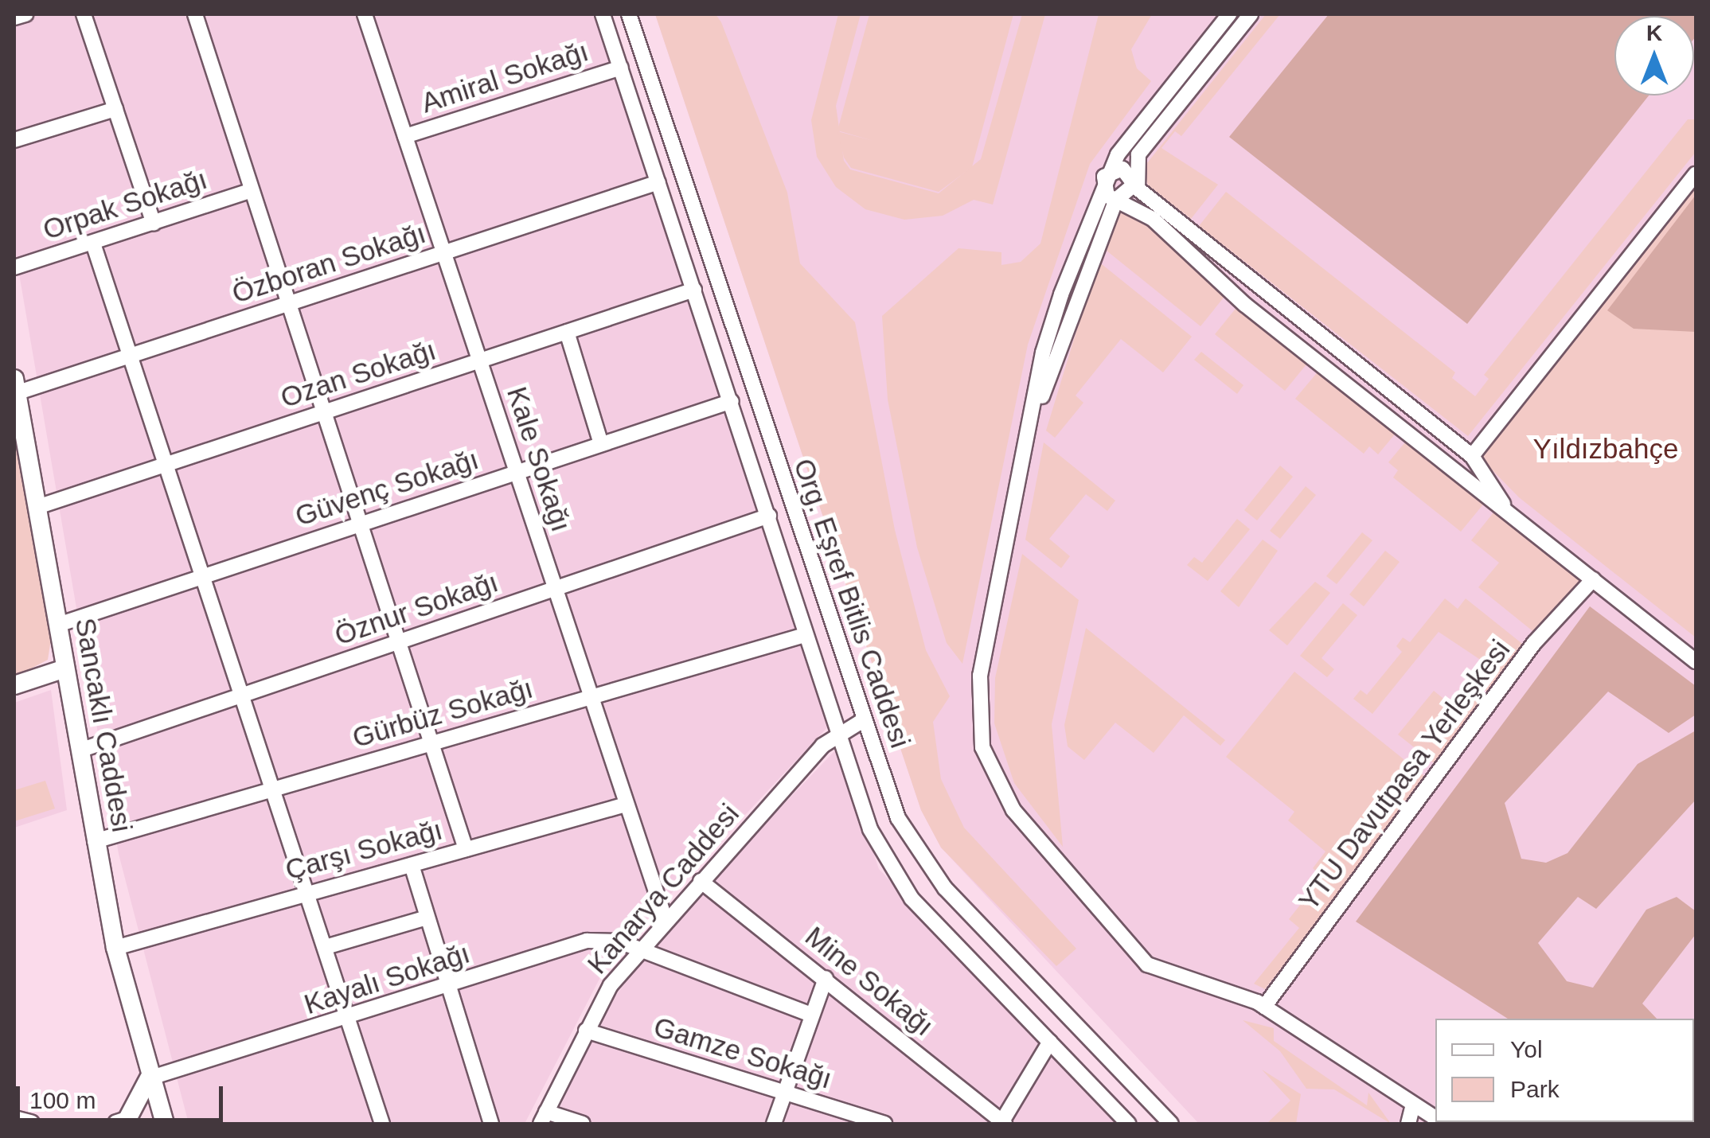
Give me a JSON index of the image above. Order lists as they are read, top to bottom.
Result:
{
  "streets": {
    "main road": ["Sancaklı Caddesi"],
    "street": [
      "Amiral Sokağı",
      "Orpak Sokağı",
      "Özboran Sokağı",
      "Ozan Sokağı",
      "Kale Sokağı",
      "Güvenç Sokağı",
      "Org. Eşref Bitlis Caddesi",
      "Öznur Sokağı",
      "Gürbüz Sokağı",
      "YTU Davutpasa Yerleşkesi",
      "Çarşı Sokağı",
      "Kanarya Caddesi",
      "Kayalı Sokağı",
      "Mine Sokağı",
      "Gamze Sokağı"
    ]
  },
  "crossings": [
    ["Amiral Sokağı", "Kale Sokağı"],
    ["Amiral Sokağı", "Org. Eşref Bitlis Caddesi"],
    ["Özboran Sokağı", "Kale Sokağı"],
    ["Özboran Sokağı", "Org. Eşref Bitlis Caddesi"],
    ["Özboran Sokağı", "Sancaklı Caddesi"],
    ["Ozan Sokağı", "Kale Sokağı"],
    ["Ozan Sokağı", "Org. Eşref Bitlis Caddesi"],
    ["Ozan Sokağı", "Sancaklı Caddesi"],
    ["Kale Sokağı", "Güvenç Sokağı"],
    ["Kale Sokağı", "Öznur Sokağı"],
    ["Kale Sokağı", "Gürbüz Sokağı"],
    ["Kale Sokağı", "Çarşı Sokağı"],
    ["Kale Sokağı", "Kanarya Caddesi"],
    ["Güvenç Sokağı", "Org. Eşref Bitlis Caddesi"],
    ["Güvenç Sokağı", "Sancaklı Caddesi"],
    ["Org. Eşref Bitlis Caddesi", "Öznur Sokağı"],
    ["Org. Eşref Bitlis Caddesi", "Gürbüz Sokağı"],
    ["Org. Eşref Bitlis Caddesi", "Kanarya Caddesi"],
    ["Öznur Sokağı", "Sancaklı Caddesi"],
    ["Gürbüz Sokağı", "Sancaklı Caddesi"],
    ["Sancaklı Caddesi", "Çarşı Sokağı"],
    ["Sancaklı Caddesi", "Kayalı Sokağı"],
    ["Kanarya Caddesi", "Kayalı Sokağı"],
    ["Kanarya Caddesi", "Mine Sokağı"],
    ["Kanarya Caddesi", "Gamze Sokağı"]
  ],
  "parks": ["Yıldızbahçe"],
  "legend": ["Yol", "Park"],
  "scale_bar": "100 m",
  "north": "top"
}
